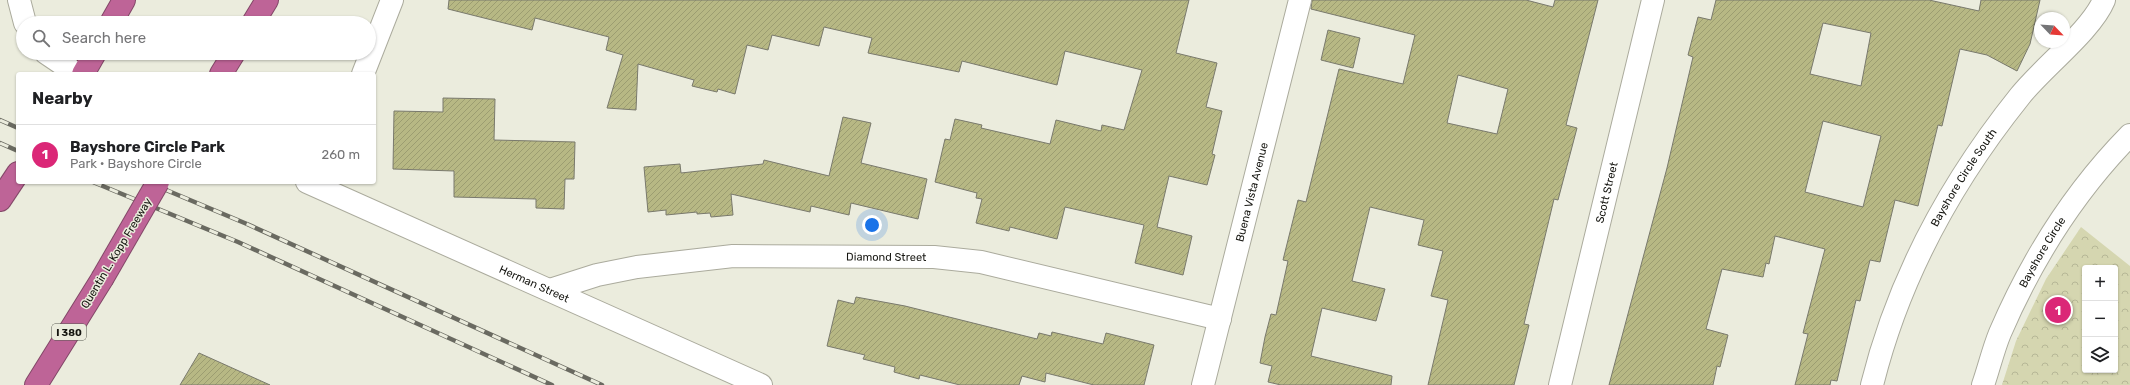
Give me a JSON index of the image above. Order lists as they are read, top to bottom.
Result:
{
  "streets": {
    "highway": ["Quentin L. Kopp Freeway", "I 380"],
    "street": [
      "Bayshore Circle South",
      "Scott Street",
      "Buena Vista Avenue",
      "Bayshore Circle",
      "Diamond Street",
      "Herman Street"
    ]
  },
  "crossings": [
    ["Buena Vista Avenue", "Diamond Street"],
    ["Diamond Street", "Herman Street"]
  ],
  "north": "bottom right",
  "page": {
    "search": "Search here",
    "heading": "Nearby",
    "list": [
      {
        "mark": "1",
        "name": "Bayshore Circle Park",
        "note": "Park · Bayshore Circle",
        "value": "260 m"
      }
    ],
    "map_buttons": ["+", "−"],
    "pins": "1"
  }
}
